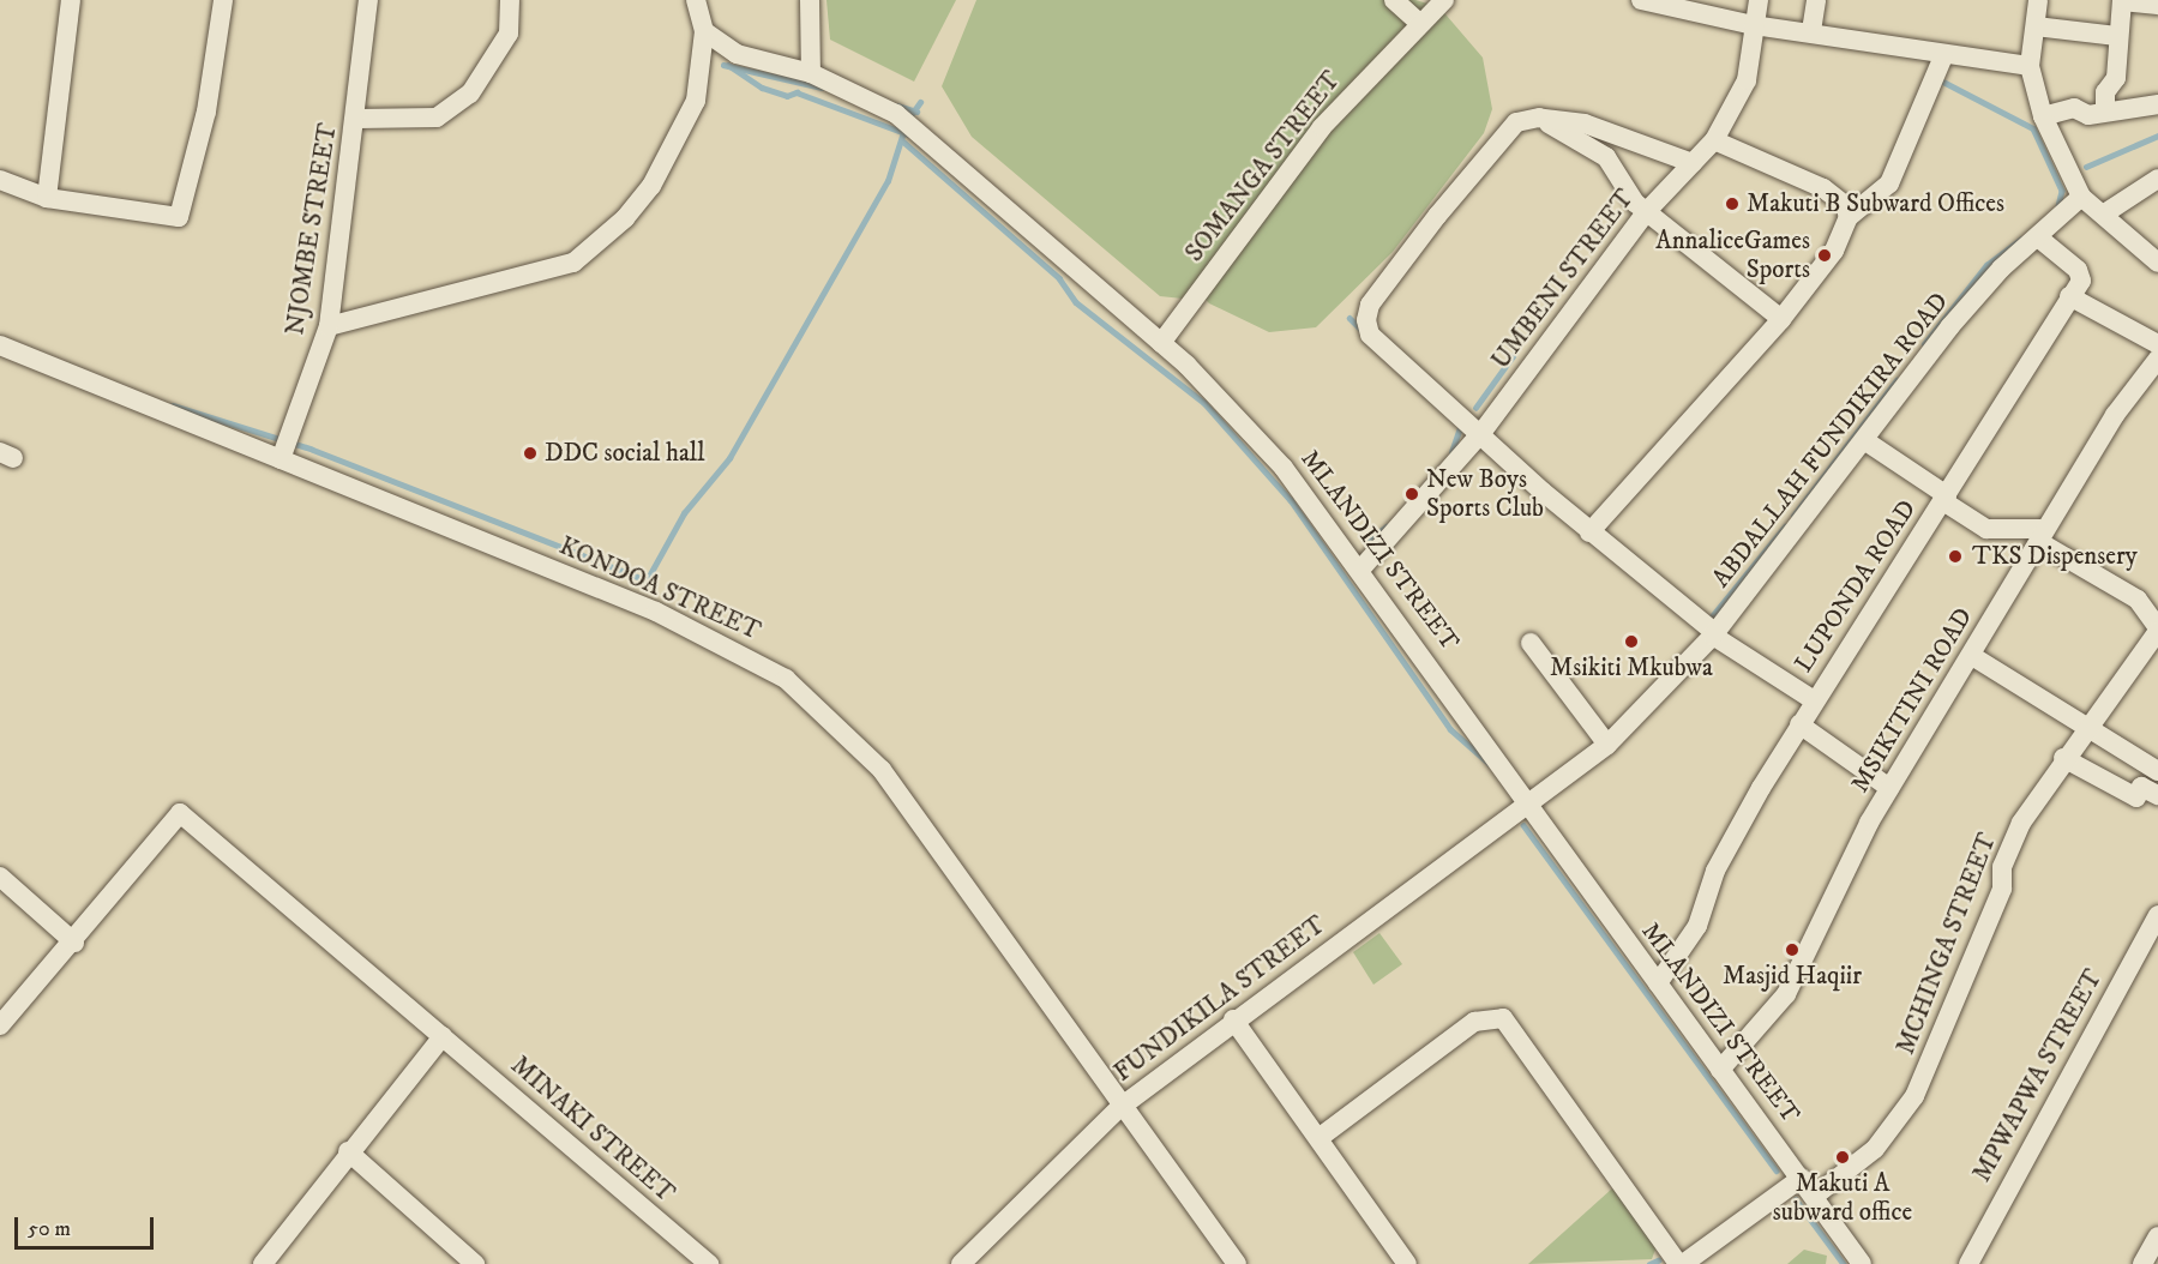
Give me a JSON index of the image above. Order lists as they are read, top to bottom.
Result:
{
  "streets": {
    "street": [
      "SOMANGA STREET",
      "NJOMBE STREET",
      "UMBENI STREET",
      "ABDALLAH FUNDIKIRA ROAD",
      "MLANDIZI STREET",
      "LUPONDA ROAD",
      "KONDOA STREET",
      "MSIKITINI ROAD",
      "MCHINGA STREET",
      "FUNDIKILA STREET",
      "MPWAPWA STREET",
      "MINAKI STREET"
    ]
  },
  "crossings": [
    ["SOMANGA STREET", "MLANDIZI STREET"],
    ["NJOMBE STREET", "KONDOA STREET"],
    ["UMBENI STREET", "MLANDIZI STREET"],
    ["ABDALLAH FUNDIKIRA ROAD", "MLANDIZI STREET"],
    ["ABDALLAH FUNDIKIRA ROAD", "LUPONDA ROAD"],
    ["ABDALLAH FUNDIKIRA ROAD", "FUNDIKILA STREET"],
    ["MLANDIZI STREET", "LUPONDA ROAD"],
    ["MLANDIZI STREET", "MSIKITINI ROAD"],
    ["MLANDIZI STREET", "MCHINGA STREET"],
    ["MLANDIZI STREET", "FUNDIKILA STREET"],
    ["KONDOA STREET", "FUNDIKILA STREET"]
  ],
  "places": [
    "Makuti B Subward Offices",
    "AnnaliceGames Sports",
    "DDC social hall",
    "New Boys Sports Club",
    "TKS Dispensery",
    "Msikiti Mkubwa",
    "Masjid Haqiir",
    "Makuti A subward office"
  ],
  "scale_bar": "50 m"
}
